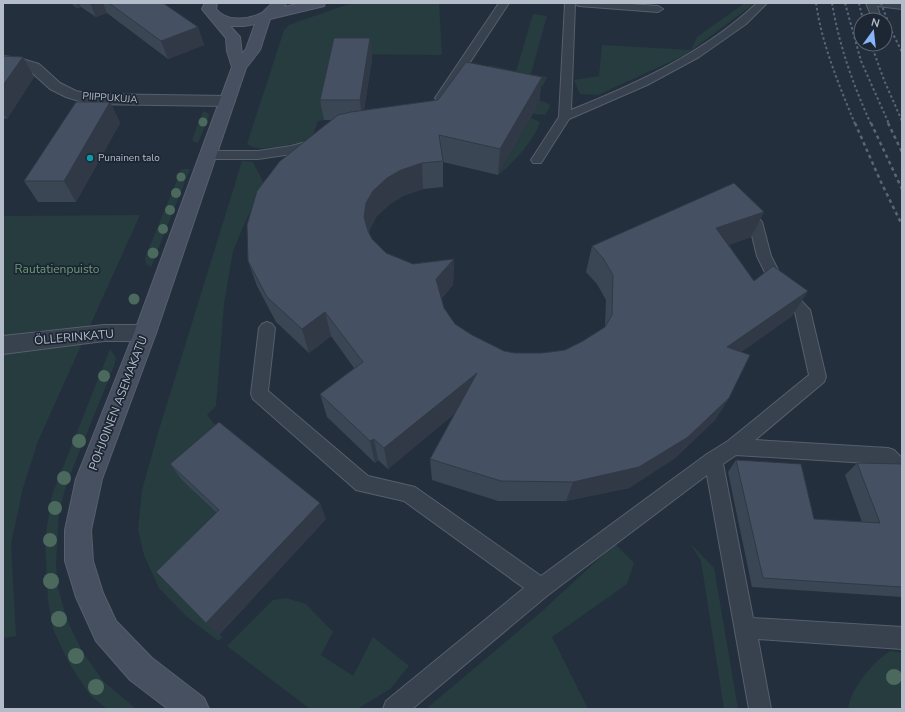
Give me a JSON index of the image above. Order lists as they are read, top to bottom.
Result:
{
  "streets": {
    "street": ["PIIPPUKUJA", "ÖLLERINKATU", "POHJOINEN ASEMAKATU"]
  },
  "crossings": [
    ["PIIPPUKUJA", "POHJOINEN ASEMAKATU"],
    ["ÖLLERINKATU", "POHJOINEN ASEMAKATU"]
  ],
  "parks": ["Rautatienpuisto"],
  "places": ["Punainen talo"],
  "north": "top"
}
